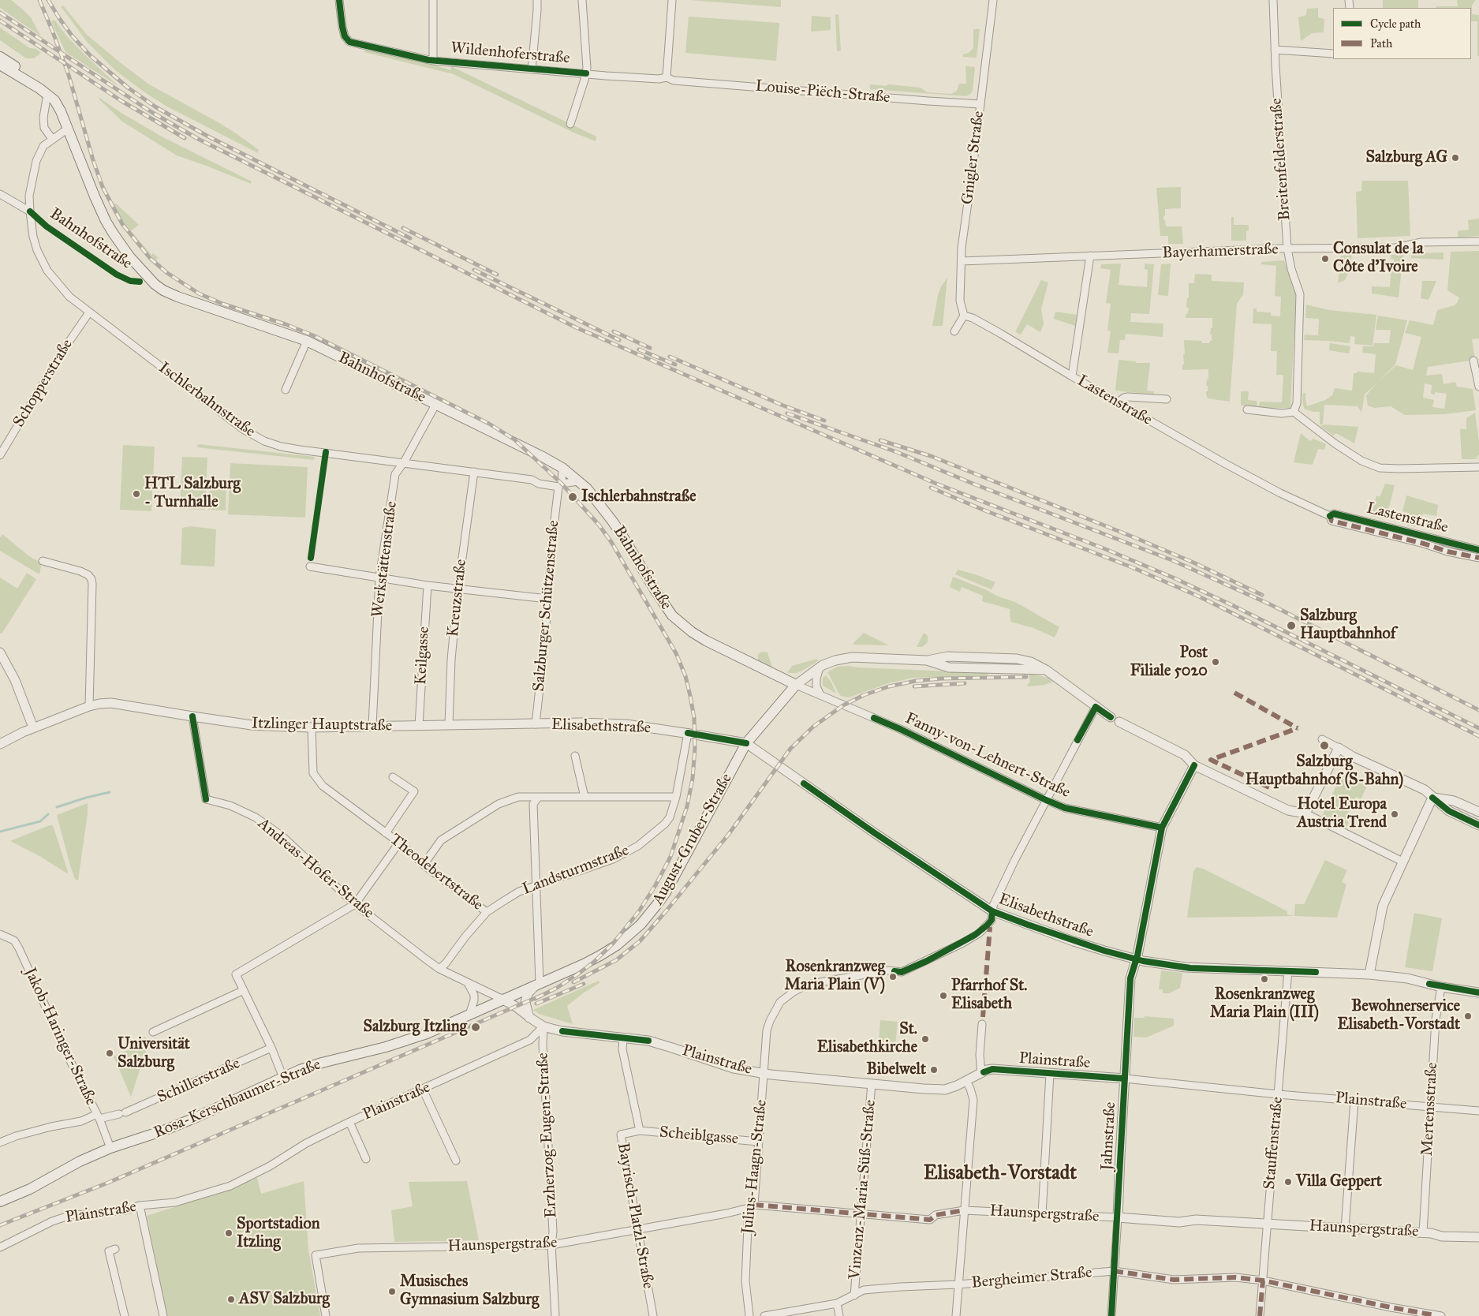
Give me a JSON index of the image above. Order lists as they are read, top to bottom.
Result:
{
  "streets": {
    "main road": [
      "Bahnhofstraße",
      "Fanny-von-Lehnert-Straße",
      "August-Gruber-Straße",
      "Rosa-Kerschbaumer-Straße"
    ],
    "street": [
      "Wildenhoferstraße",
      "Louise-Piëch-Straße",
      "Gnigler Straße",
      "Breitenfelderstraße",
      "Bayerhamerstraße",
      "Schopperstraße",
      "Ischlerbahnstraße",
      "Lastenstraße",
      "Werkstättenstraße",
      "Kreuzstraße",
      "Salzburger Schützenstraße",
      "Keilgasse",
      "Itzlinger Hauptstraße",
      "Elisabethstraße",
      "Andreas-Hofer-Straße",
      "Landsturmstraße",
      "Theodebertstraße",
      "Jakob-Haringer-Straße",
      "Plainstraße",
      "Schillerstraße",
      "Mertensstraße",
      "Erzherzog-Eugen-Straße",
      "Scheiblgasse",
      "Jahnstraße",
      "Stauffenstraße",
      "Julius-Haagn-Straße",
      "Vinzenz-Maria-Süß-Straße",
      "Haunspergstraße",
      "Bayrisch-Platzl-Straße",
      "Bergheimer Straße"
    ]
  },
  "crossings": [
    ["Wildenhoferstraße", "Louise-Piëch-Straße"],
    ["Louise-Piëch-Straße", "Gnigler Straße"],
    ["Gnigler Straße", "Bayerhamerstraße"],
    ["Gnigler Straße", "Lastenstraße"],
    ["Breitenfelderstraße", "Bayerhamerstraße"],
    ["Bahnhofstraße", "Ischlerbahnstraße"],
    ["Bahnhofstraße", "Werkstättenstraße"],
    ["Bahnhofstraße", "Salzburger Schützenstraße"],
    ["Bahnhofstraße", "Fanny-von-Lehnert-Straße"],
    ["Schopperstraße", "Ischlerbahnstraße"],
    ["Ischlerbahnstraße", "Werkstättenstraße"],
    ["Ischlerbahnstraße", "Kreuzstraße"],
    ["Ischlerbahnstraße", "Salzburger Schützenstraße"],
    ["Werkstättenstraße", "Itzlinger Hauptstraße"],
    ["Kreuzstraße", "Itzlinger Hauptstraße"],
    ["Salzburger Schützenstraße", "Itzlinger Hauptstraße"],
    ["Salzburger Schützenstraße", "Elisabethstraße"],
    ["Keilgasse", "Itzlinger Hauptstraße"],
    ["Itzlinger Hauptstraße", "Elisabethstraße"],
    ["Itzlinger Hauptstraße", "Andreas-Hofer-Straße"],
    ["Itzlinger Hauptstraße", "Theodebertstraße"],
    ["Elisabethstraße", "August-Gruber-Straße"],
    ["Elisabethstraße", "Landsturmstraße"],
    ["Elisabethstraße", "Mertensstraße"],
    ["Elisabethstraße", "Jahnstraße"],
    ["Elisabethstraße", "Stauffenstraße"],
    ["Elisabethstraße", "Julius-Haagn-Straße"],
    ["Fanny-von-Lehnert-Straße", "August-Gruber-Straße"],
    ["Fanny-von-Lehnert-Straße", "Jahnstraße"],
    ["Fanny-von-Lehnert-Straße", "Julius-Haagn-Straße"],
    ["August-Gruber-Straße", "Andreas-Hofer-Straße"],
    ["August-Gruber-Straße", "Rosa-Kerschbaumer-Straße"],
    ["Andreas-Hofer-Straße", "Landsturmstraße"],
    ["Andreas-Hofer-Straße", "Plainstraße"],
    ["Andreas-Hofer-Straße", "Rosa-Kerschbaumer-Straße"],
    ["Andreas-Hofer-Straße", "Erzherzog-Eugen-Straße"],
    ["Landsturmstraße", "Theodebertstraße"],
    ["Jakob-Haringer-Straße", "Schillerstraße"],
    ["Jakob-Haringer-Straße", "Rosa-Kerschbaumer-Straße"],
    ["Plainstraße", "Mertensstraße"],
    ["Plainstraße", "Erzherzog-Eugen-Straße"],
    ["Plainstraße", "Jahnstraße"],
    ["Plainstraße", "Stauffenstraße"],
    ["Plainstraße", "Julius-Haagn-Straße"],
    ["Plainstraße", "Vinzenz-Maria-Süß-Straße"],
    ["Plainstraße", "Bayrisch-Platzl-Straße"],
    ["Mertensstraße", "Haunspergstraße"],
    ["Erzherzog-Eugen-Straße", "Haunspergstraße"],
    ["Scheiblgasse", "Julius-Haagn-Straße"],
    ["Scheiblgasse", "Bayrisch-Platzl-Straße"],
    ["Jahnstraße", "Haunspergstraße"],
    ["Jahnstraße", "Bergheimer Straße"],
    ["Stauffenstraße", "Haunspergstraße"],
    ["Stauffenstraße", "Bergheimer Straße"],
    ["Julius-Haagn-Straße", "Haunspergstraße"],
    ["Vinzenz-Maria-Süß-Straße", "Haunspergstraße"],
    ["Vinzenz-Maria-Süß-Straße", "Bergheimer Straße"],
    ["Haunspergstraße", "Bayrisch-Platzl-Straße"]
  ],
  "districts": ["Elisabeth-Vorstadt"],
  "places": [
    "Salzburg AG",
    "Consulat de la Côte d'Ivoire",
    "HTL Salzburg - Turnhalle",
    "Ischlerbahnstraße",
    "Salzburg Hauptbahnhof",
    "Post Filiale 5020",
    "Salzburg Hauptbahnhof (S-Bahn)",
    "Hotel Europa Austria Trend",
    "Rosenkranzweg Maria Plain (V)",
    "Rosenkranzweg Maria Plain (III)",
    "Pfarrhof St. Elisabeth",
    "Bewohnerservice Elisabeth-Vorstadt",
    "Salzburg Itzling",
    "St. Elisabethkirche",
    "Universität Salzburg",
    "Bibelwelt",
    "Villa Geppert",
    "Sportstadion Itzling",
    "Musisches Gymnasium Salzburg",
    "ASV Salzburg"
  ],
  "legend": ["Cycle path", "Path"]
}
